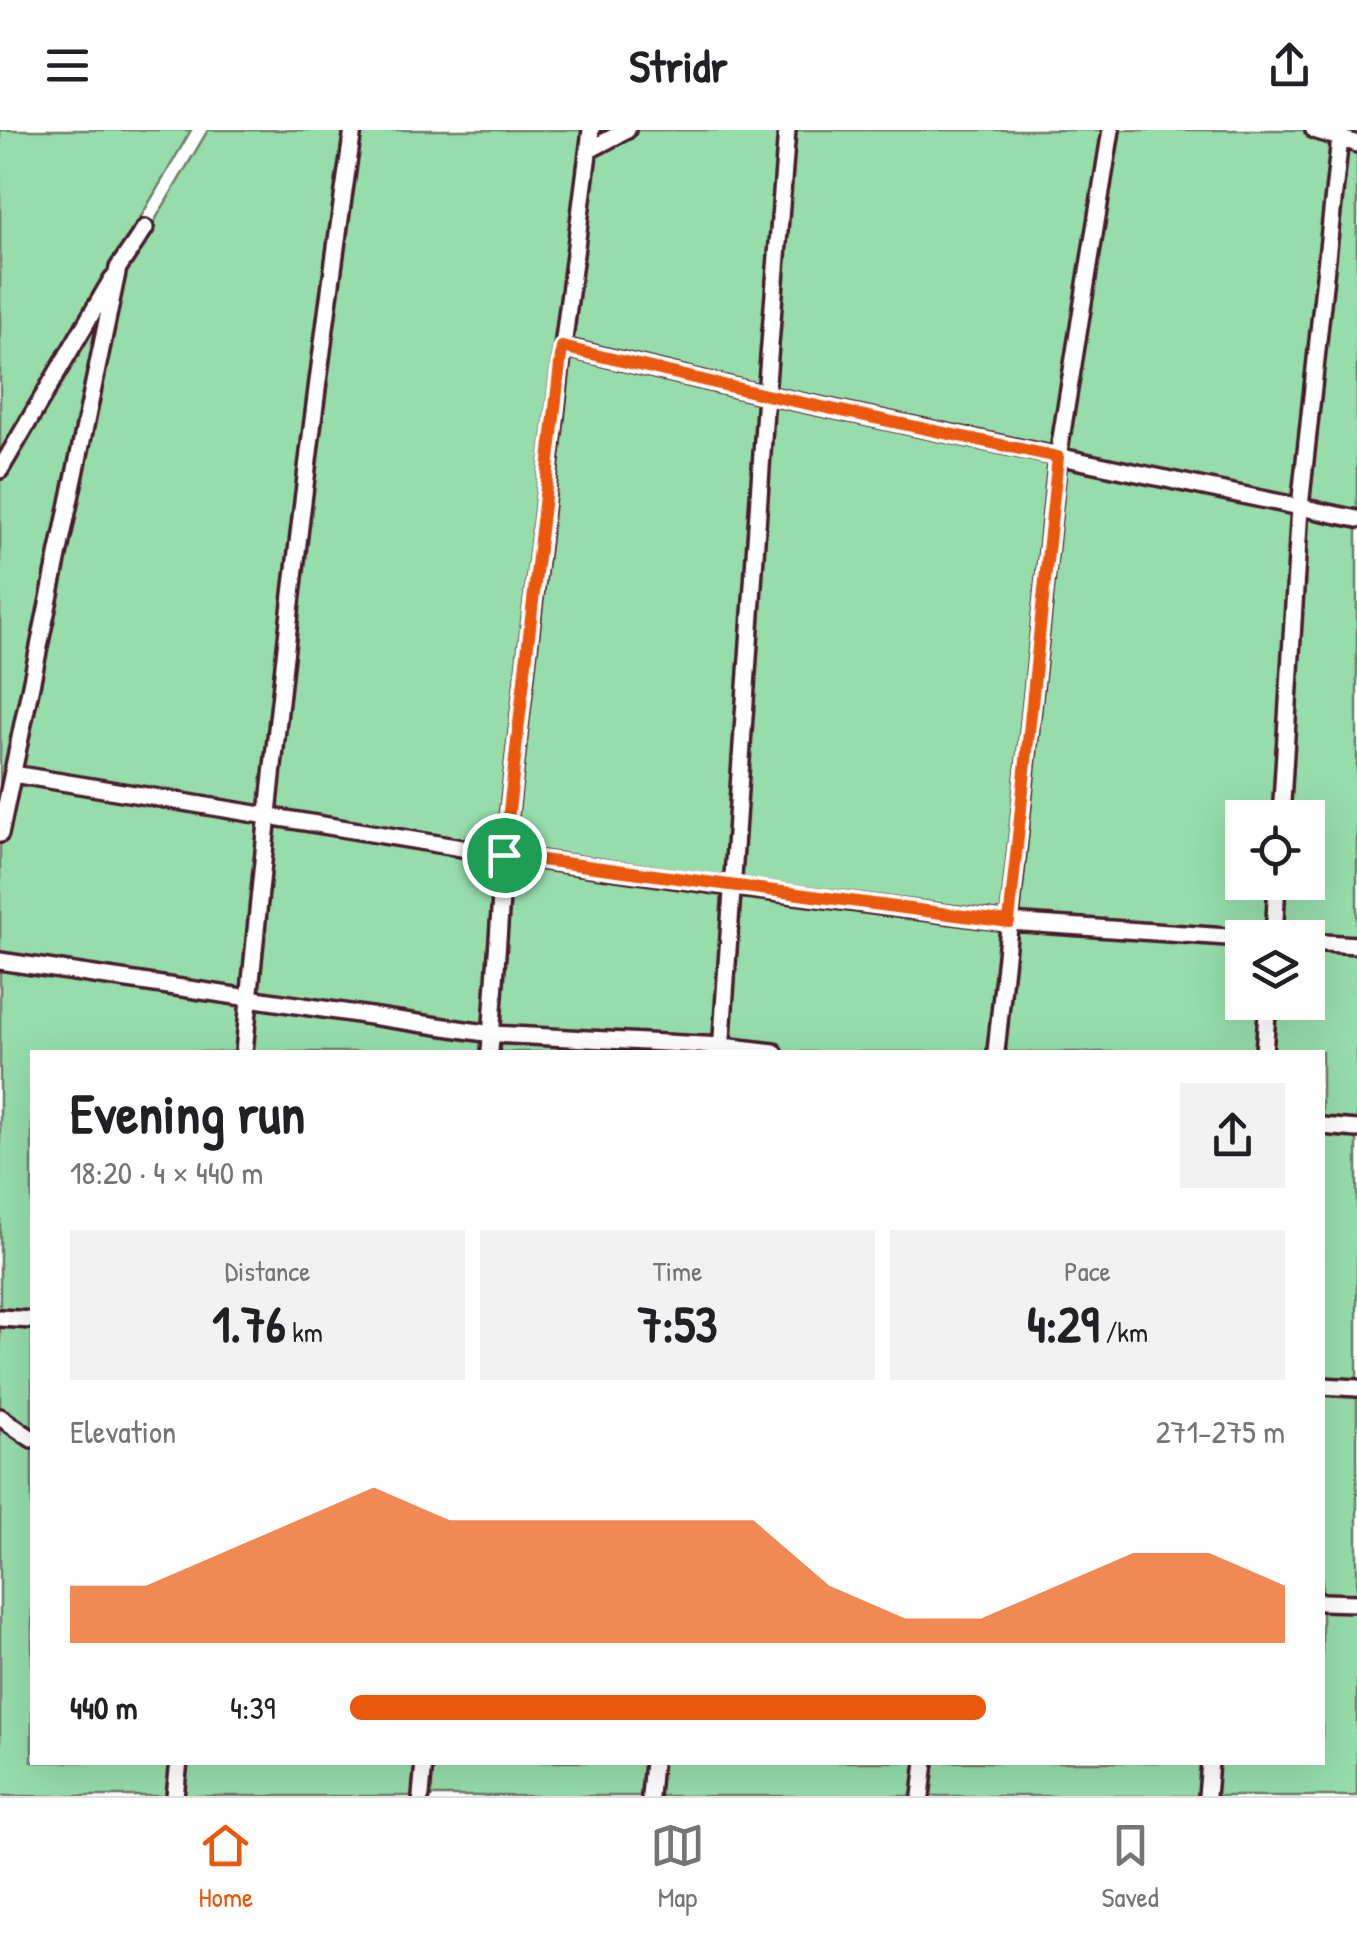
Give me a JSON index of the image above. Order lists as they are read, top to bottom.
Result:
{
  "page": {
    "header": "Stridr",
    "heading": ["Evening run", "18:20 · 4 × 440 m"],
    "stats": [
      ["Distance", "1.76 km"],
      ["Time", "7:53"],
      ["Pace", "4:29 /km"]
    ],
    "chart": ["Elevation", "271–275 m"],
    "list": [
      {
        "name": "440 m",
        "note": "4:39"
      }
    ],
    "tabs": ["Home", "Map", "Saved"]
  }
}
